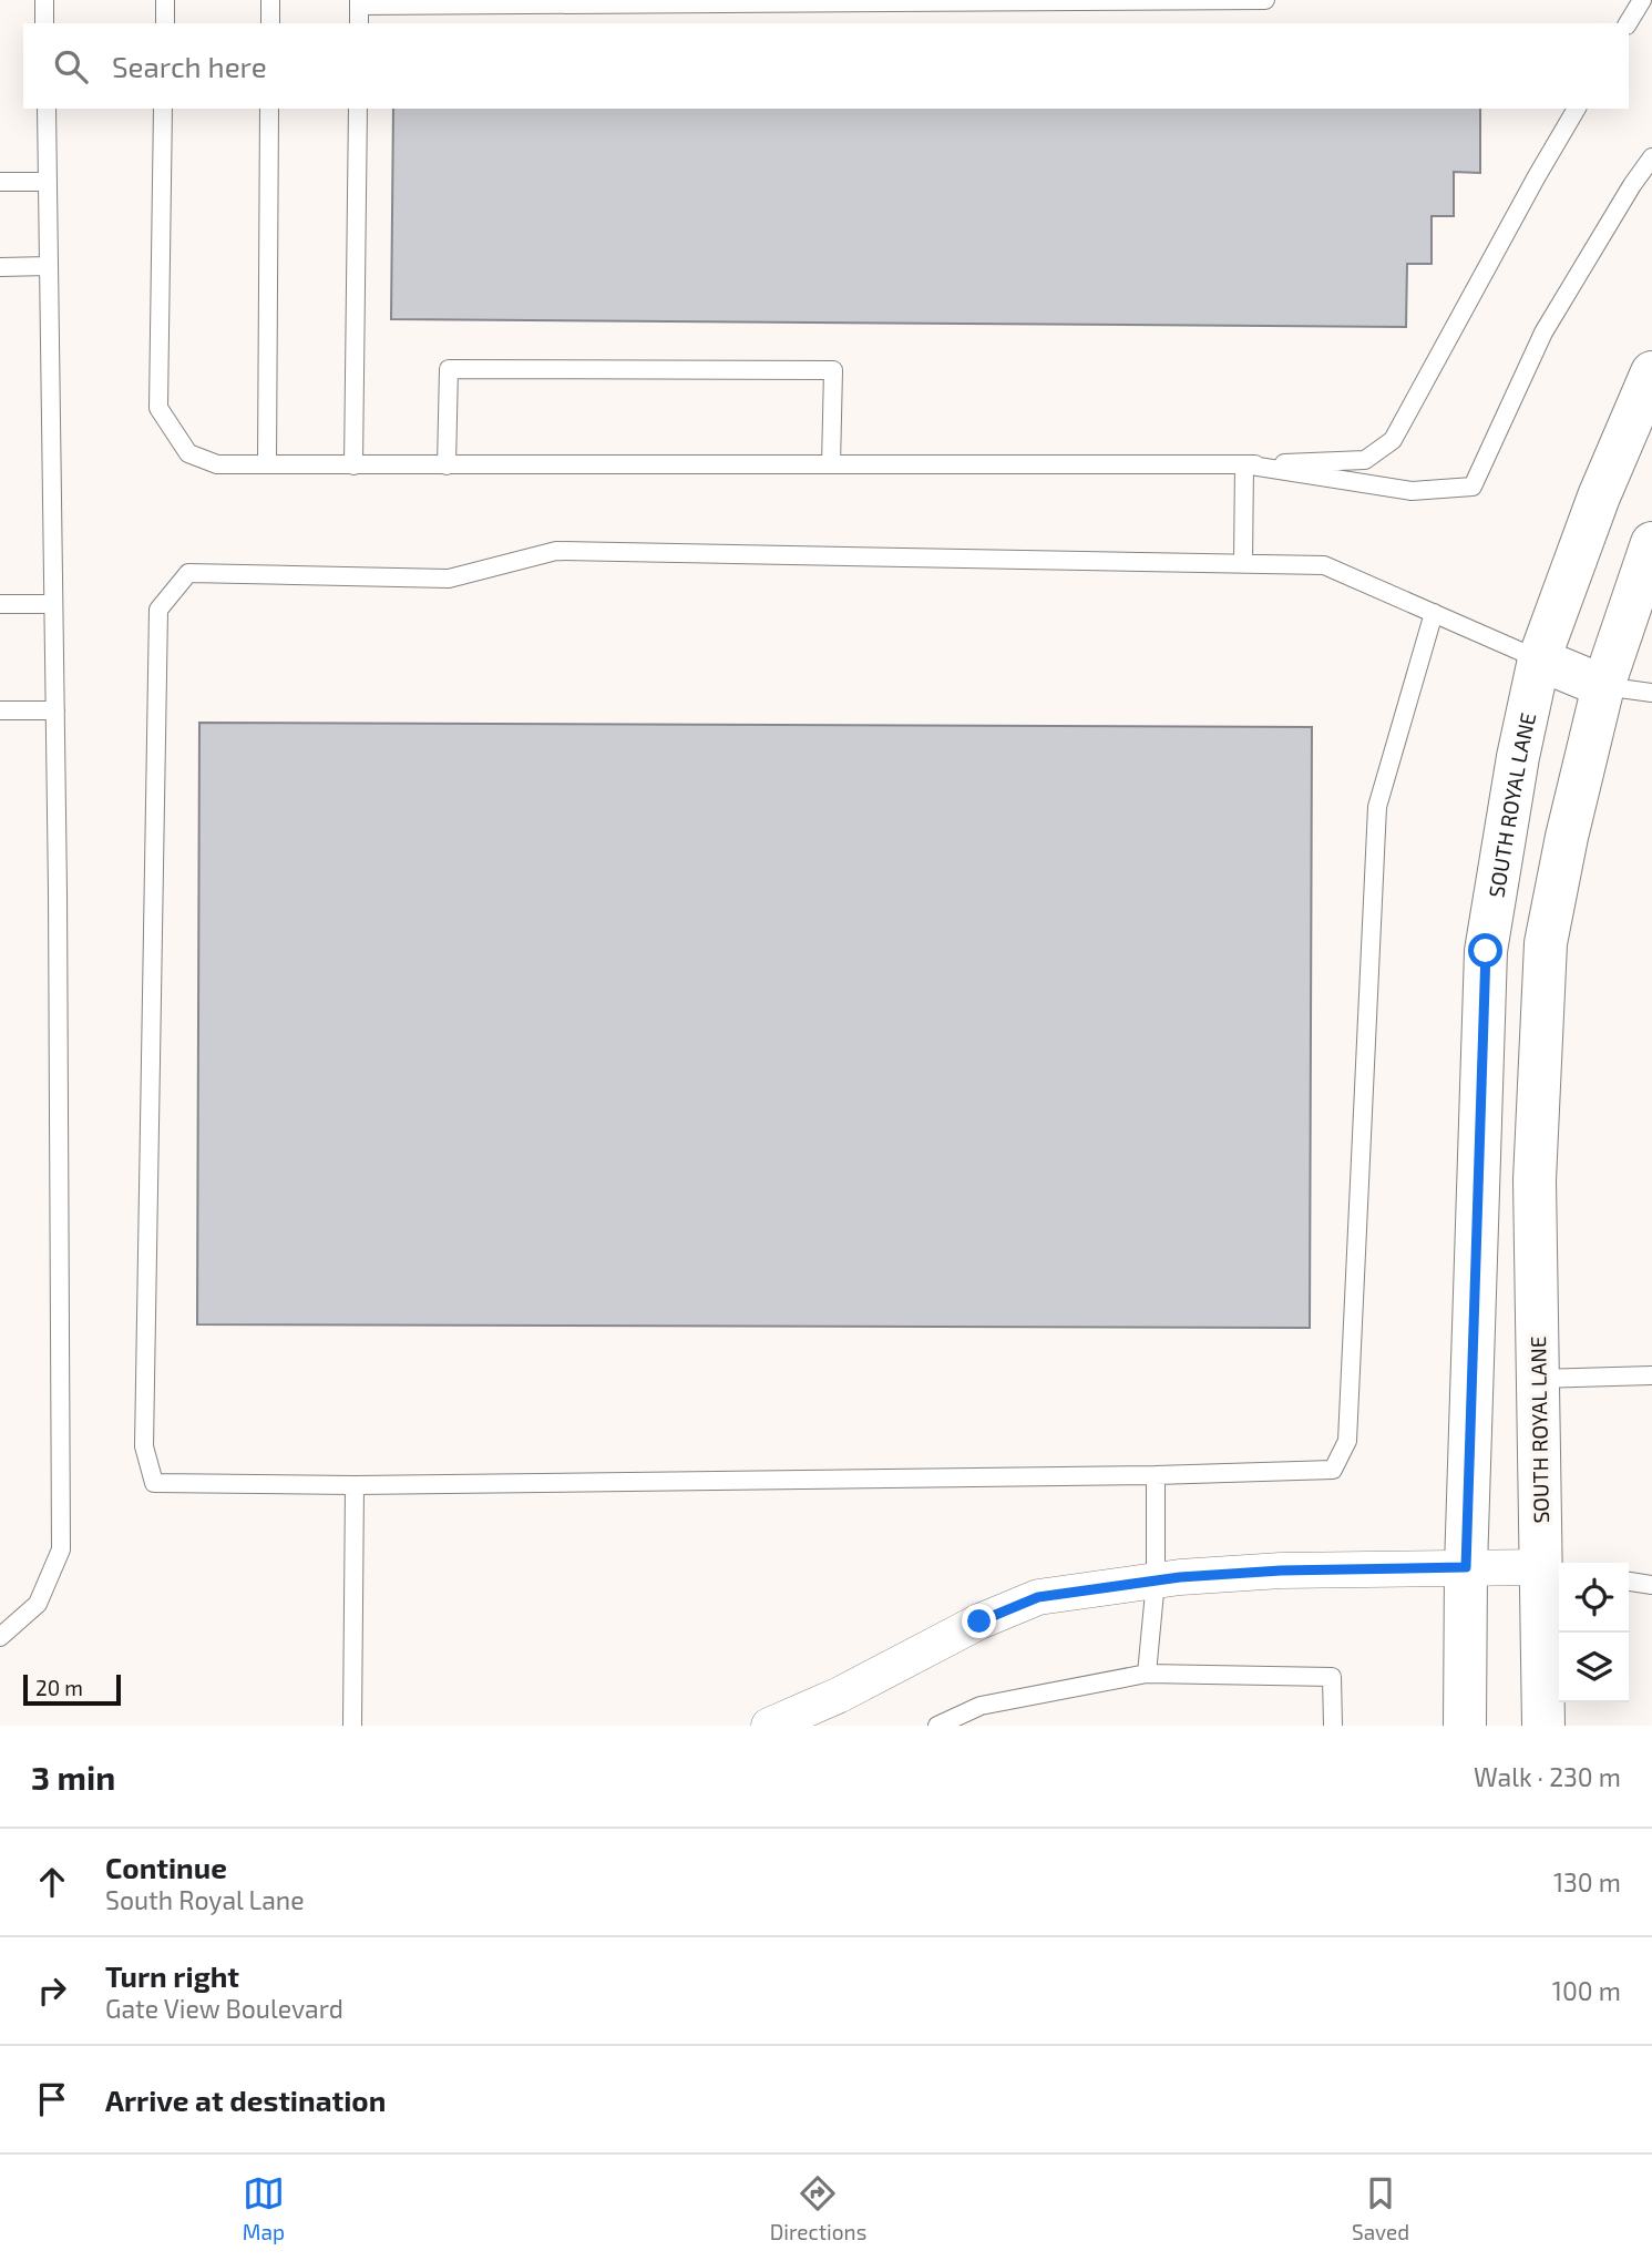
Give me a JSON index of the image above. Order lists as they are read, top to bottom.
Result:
{
  "streets": {
    "main road": ["SOUTH ROYAL LANE"]
  },
  "scale_bar": "20 m",
  "page": {
    "search": "Search here",
    "scale": "20 m",
    "heading": ["3 min", "Walk · 230 m"],
    "list": [
      ["Continue", "South Royal Lane", "130 m"],
      ["Turn right", "Gate View Boulevard", "100 m"],
      "Arrive at destination"
    ],
    "nav": ["Map", "Directions", "Saved"]
  }
}
